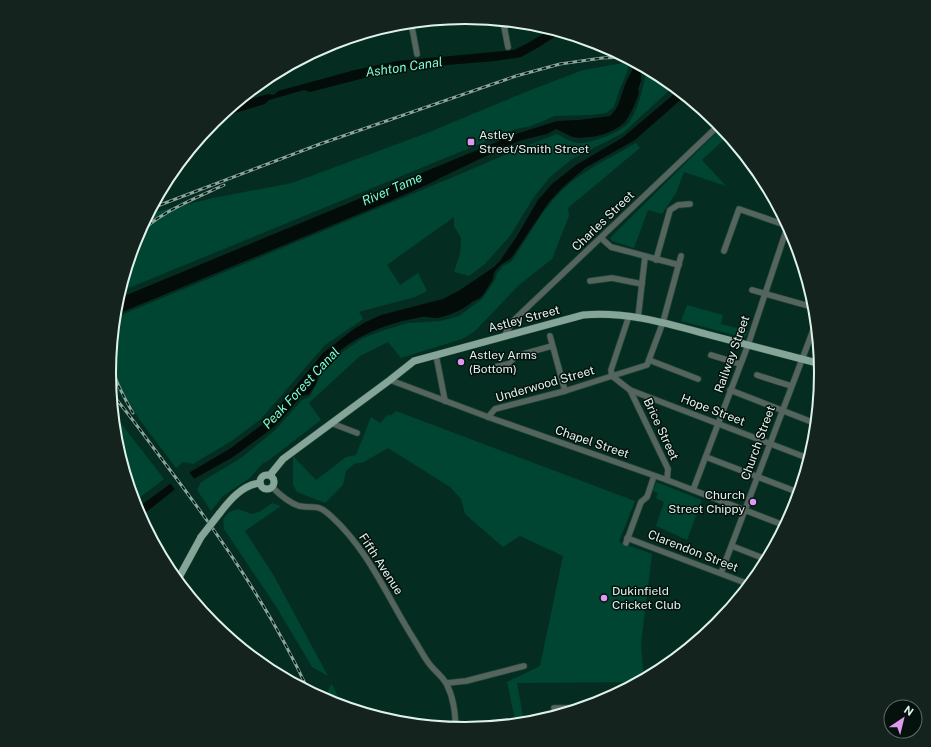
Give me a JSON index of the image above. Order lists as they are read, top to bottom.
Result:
{
  "streets": {
    "main road": ["Astley Street"],
    "street": [
      "Charles Street",
      "Railway Street",
      "Underwood Street",
      "Hope Street",
      "Brice Street",
      "Chapel Street",
      "Church Street",
      "Clarendon Street",
      "Fifth Avenue"
    ]
  },
  "crossings": [
    ["Charles Street", "Astley Street"],
    ["Astley Street", "Railway Street"],
    ["Astley Street", "Chapel Street"],
    ["Astley Street", "Church Street"],
    ["Astley Street", "Fifth Avenue"],
    ["Railway Street", "Hope Street"],
    ["Railway Street", "Chapel Street"],
    ["Underwood Street", "Hope Street"],
    ["Underwood Street", "Chapel Street"],
    ["Hope Street", "Brice Street"],
    ["Hope Street", "Church Street"],
    ["Brice Street", "Chapel Street"],
    ["Chapel Street", "Church Street"],
    ["Chapel Street", "Clarendon Street"],
    ["Church Street", "Clarendon Street"]
  ],
  "water": ["Ashton Canal", "River Tame", "Peak Forest Canal"],
  "places": {
    "transit": ["Astley Street/Smith Street"],
    "other": ["Astley Arms (Bottom)", "Church Street Chippy", "Dukinfield Cricket Club"]
  },
  "north": "top right"
}
